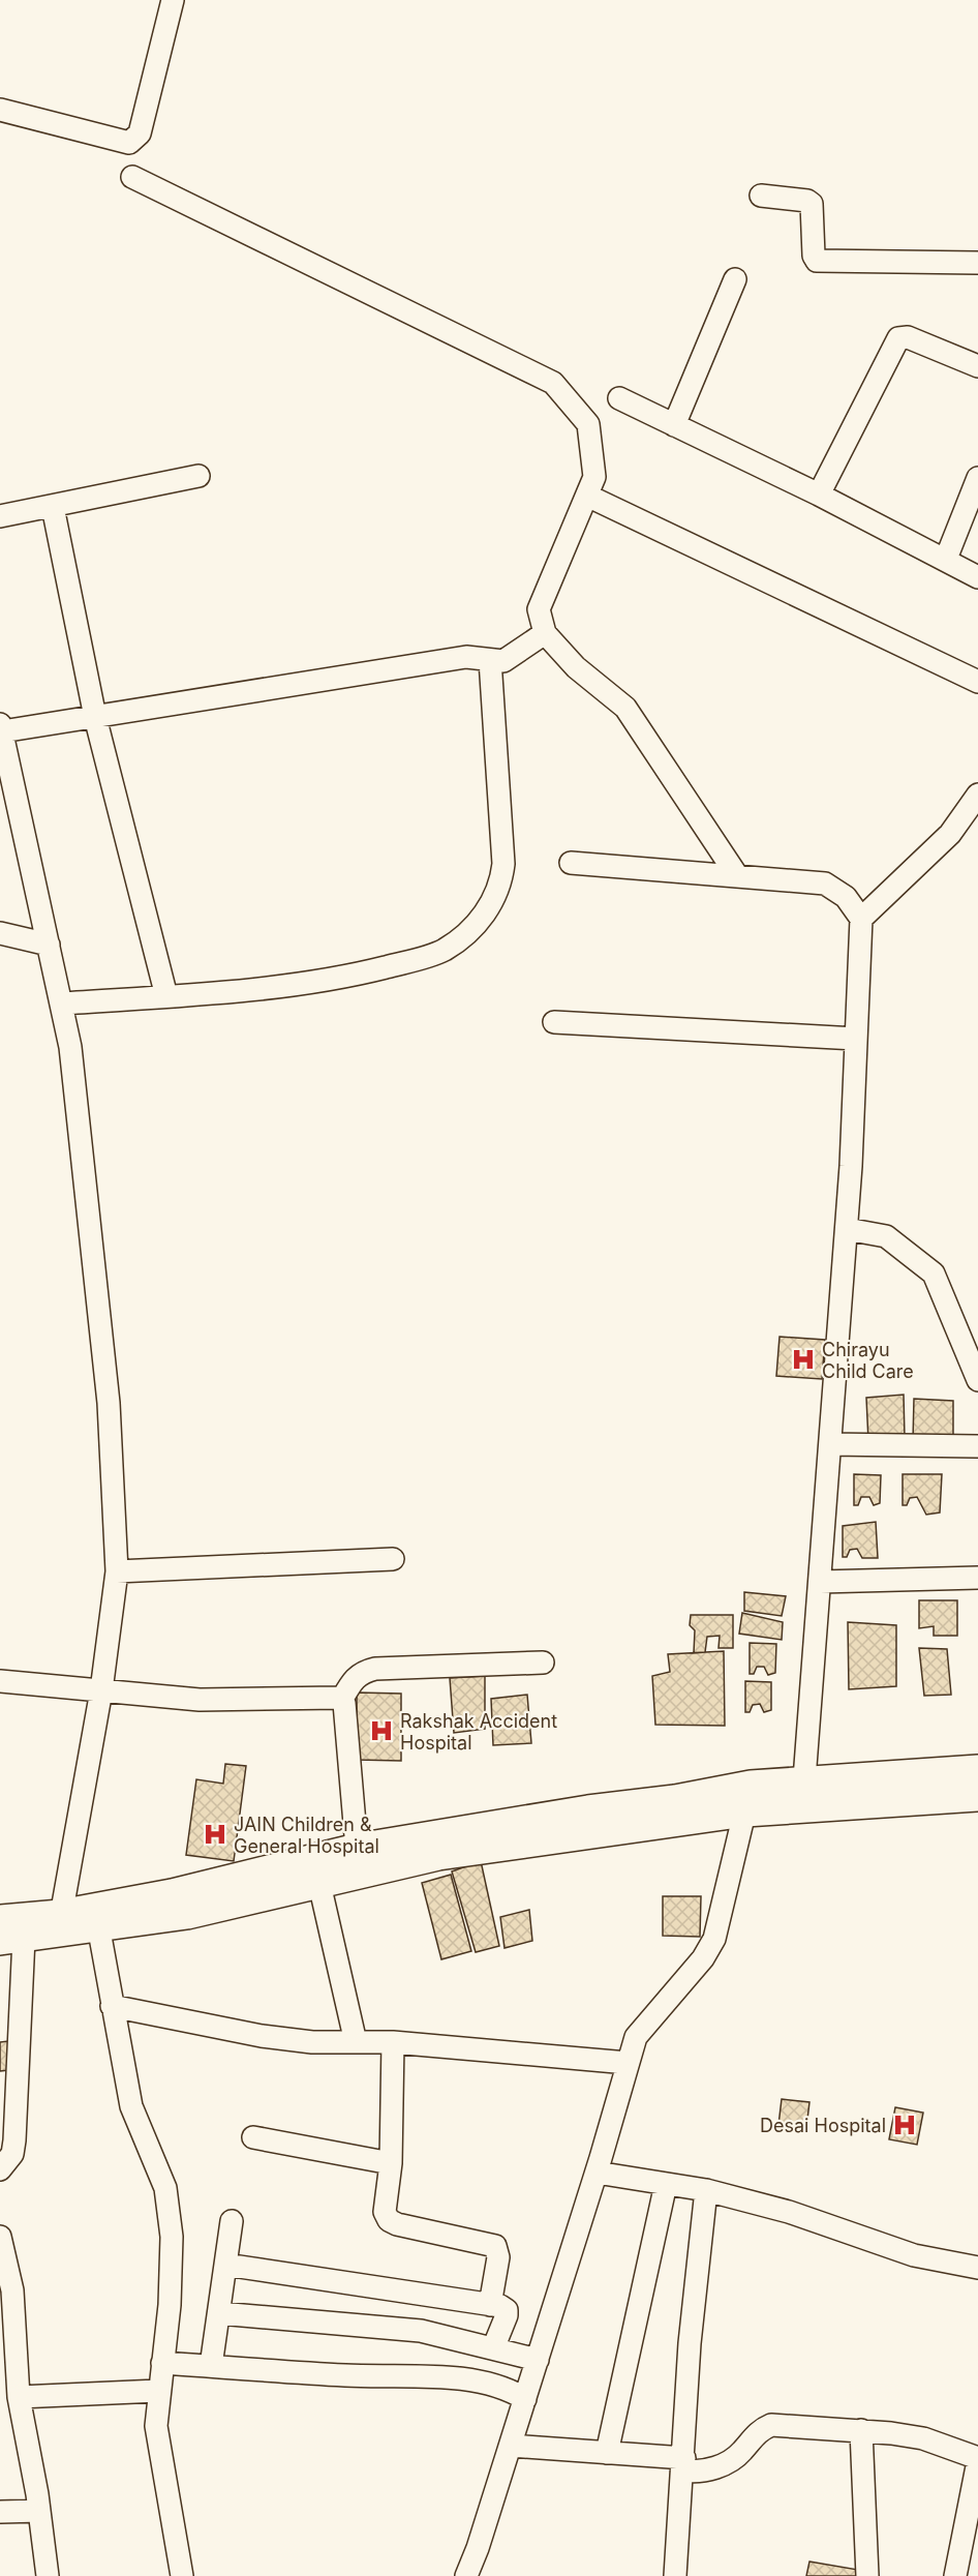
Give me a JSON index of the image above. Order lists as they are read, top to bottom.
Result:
{
  "places": {
    "hospital": [
      "Chirayu Child Care",
      "Rakshak Accident Hospital",
      "JAIN Children & General Hospital",
      "Desai Hospital"
    ]
  }
}
